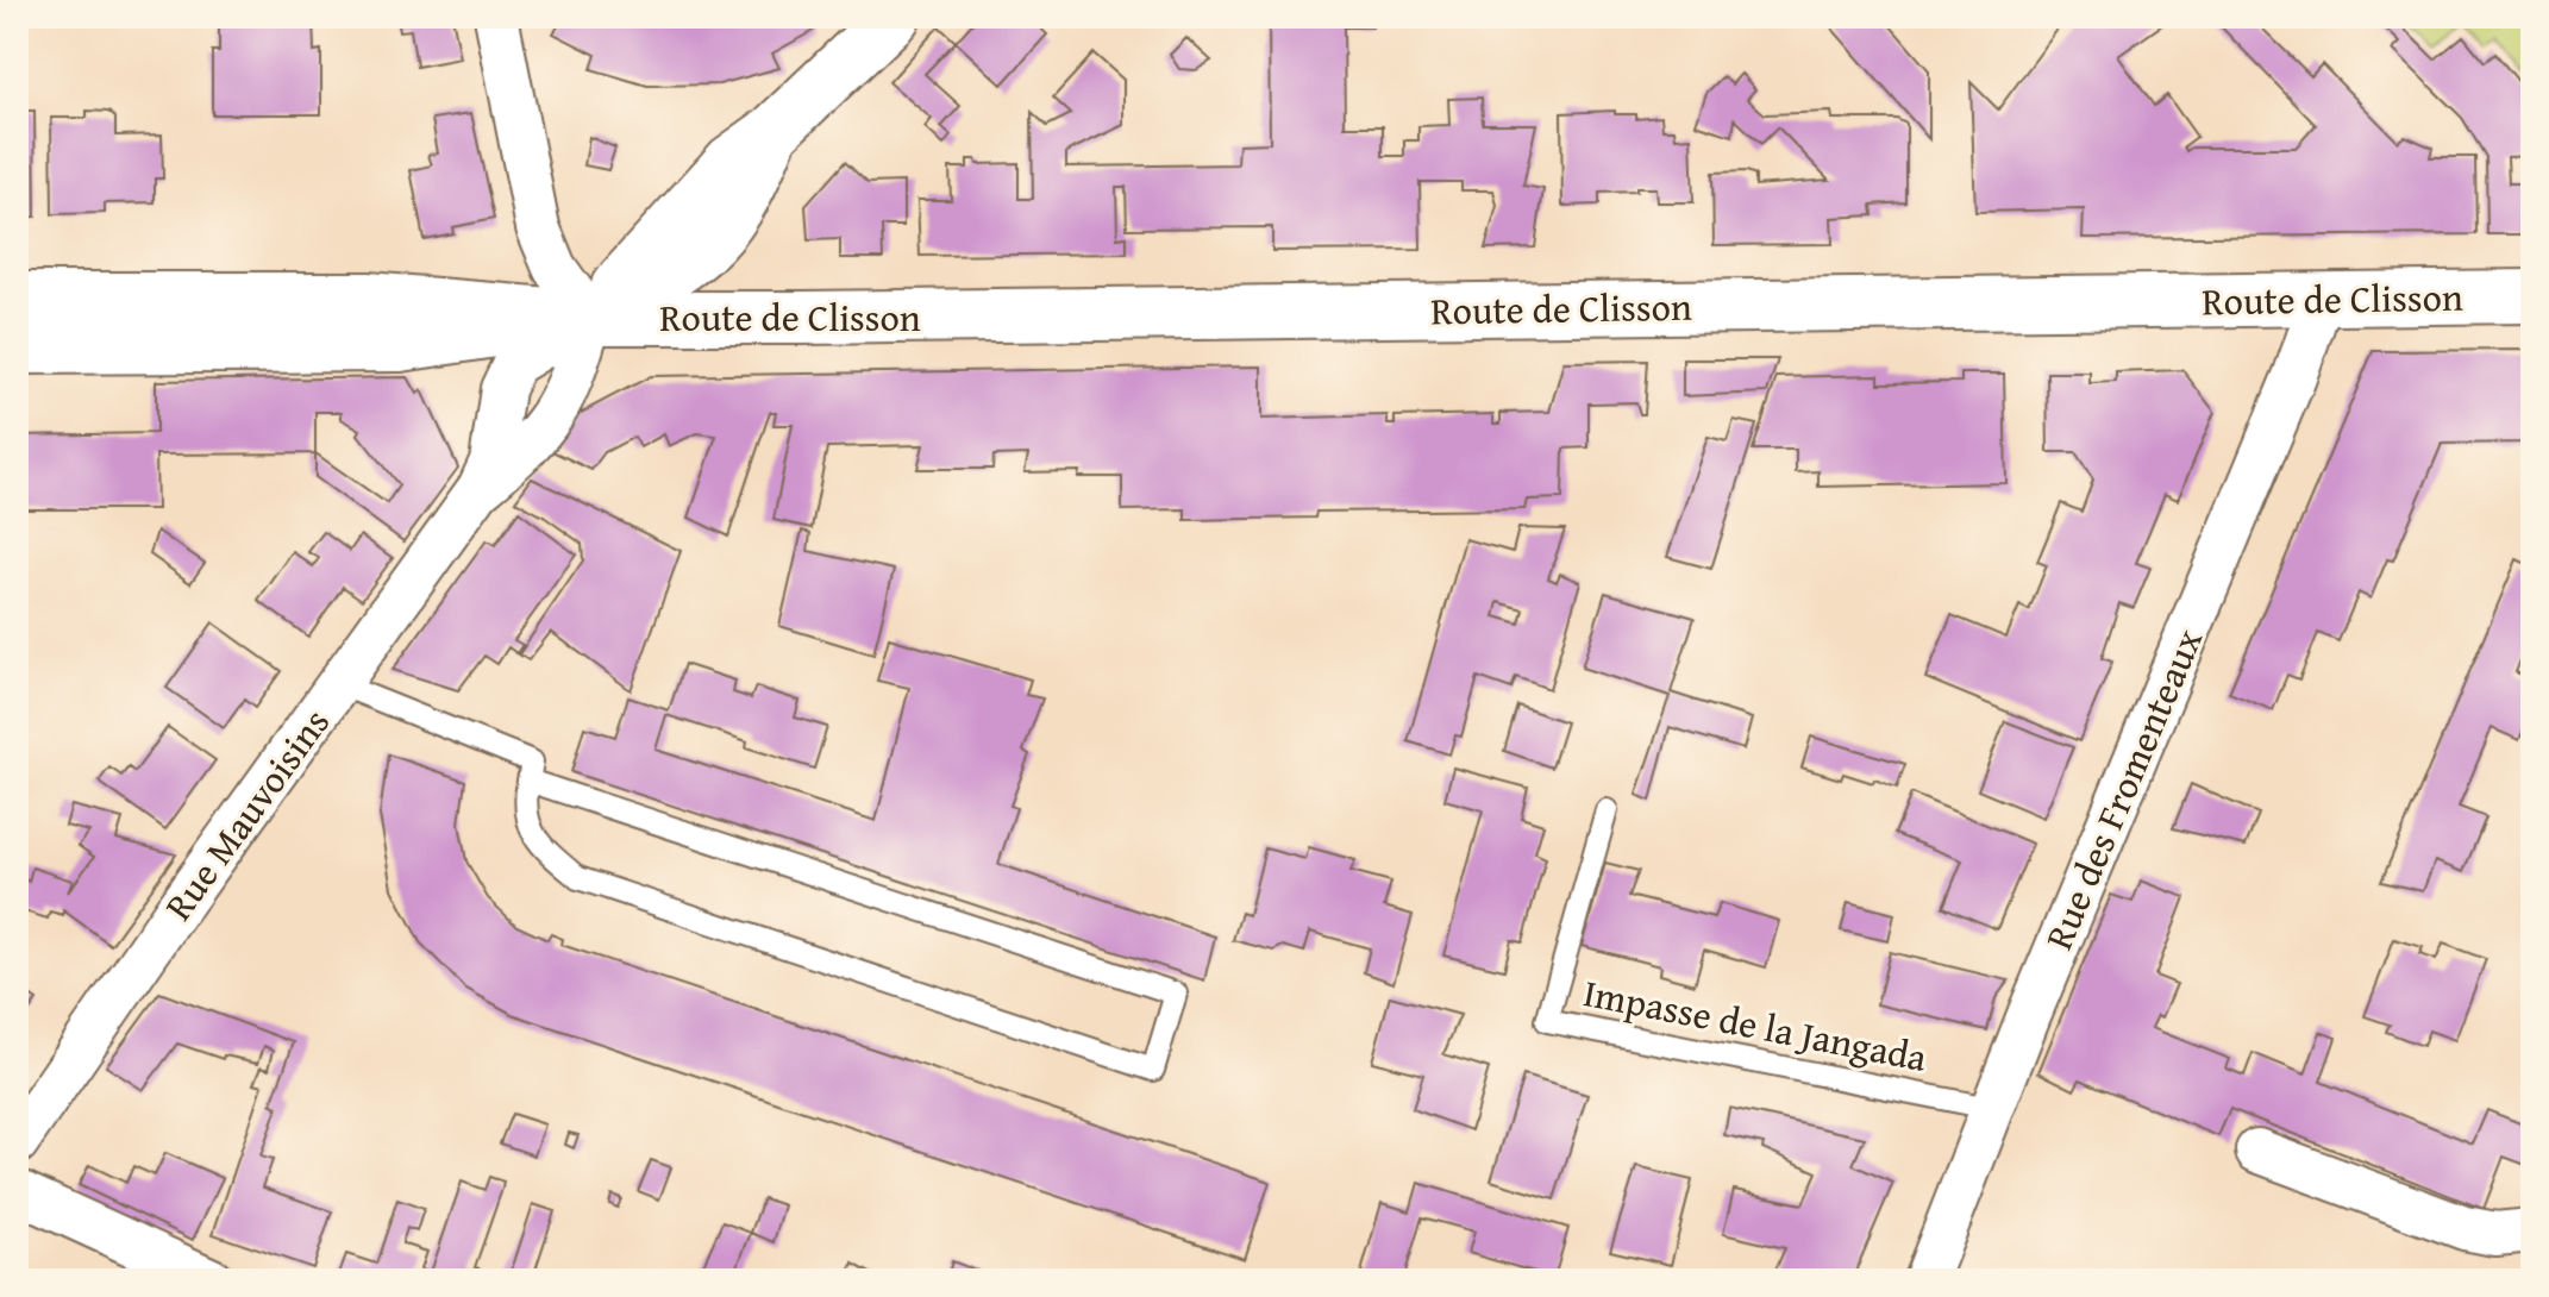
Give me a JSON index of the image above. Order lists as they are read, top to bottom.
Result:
{
  "streets": {
    "main road": ["Route de Clisson"],
    "street": ["Rue des Fromenteaux", "Rue Mauvoisins"],
    "lane": ["Impasse de la Jangada"]
  },
  "crossings": [
    ["Route de Clisson", "Rue des Fromenteaux"],
    ["Route de Clisson", "Rue Mauvoisins"],
    ["Rue des Fromenteaux", "Impasse de la Jangada"]
  ]
}
